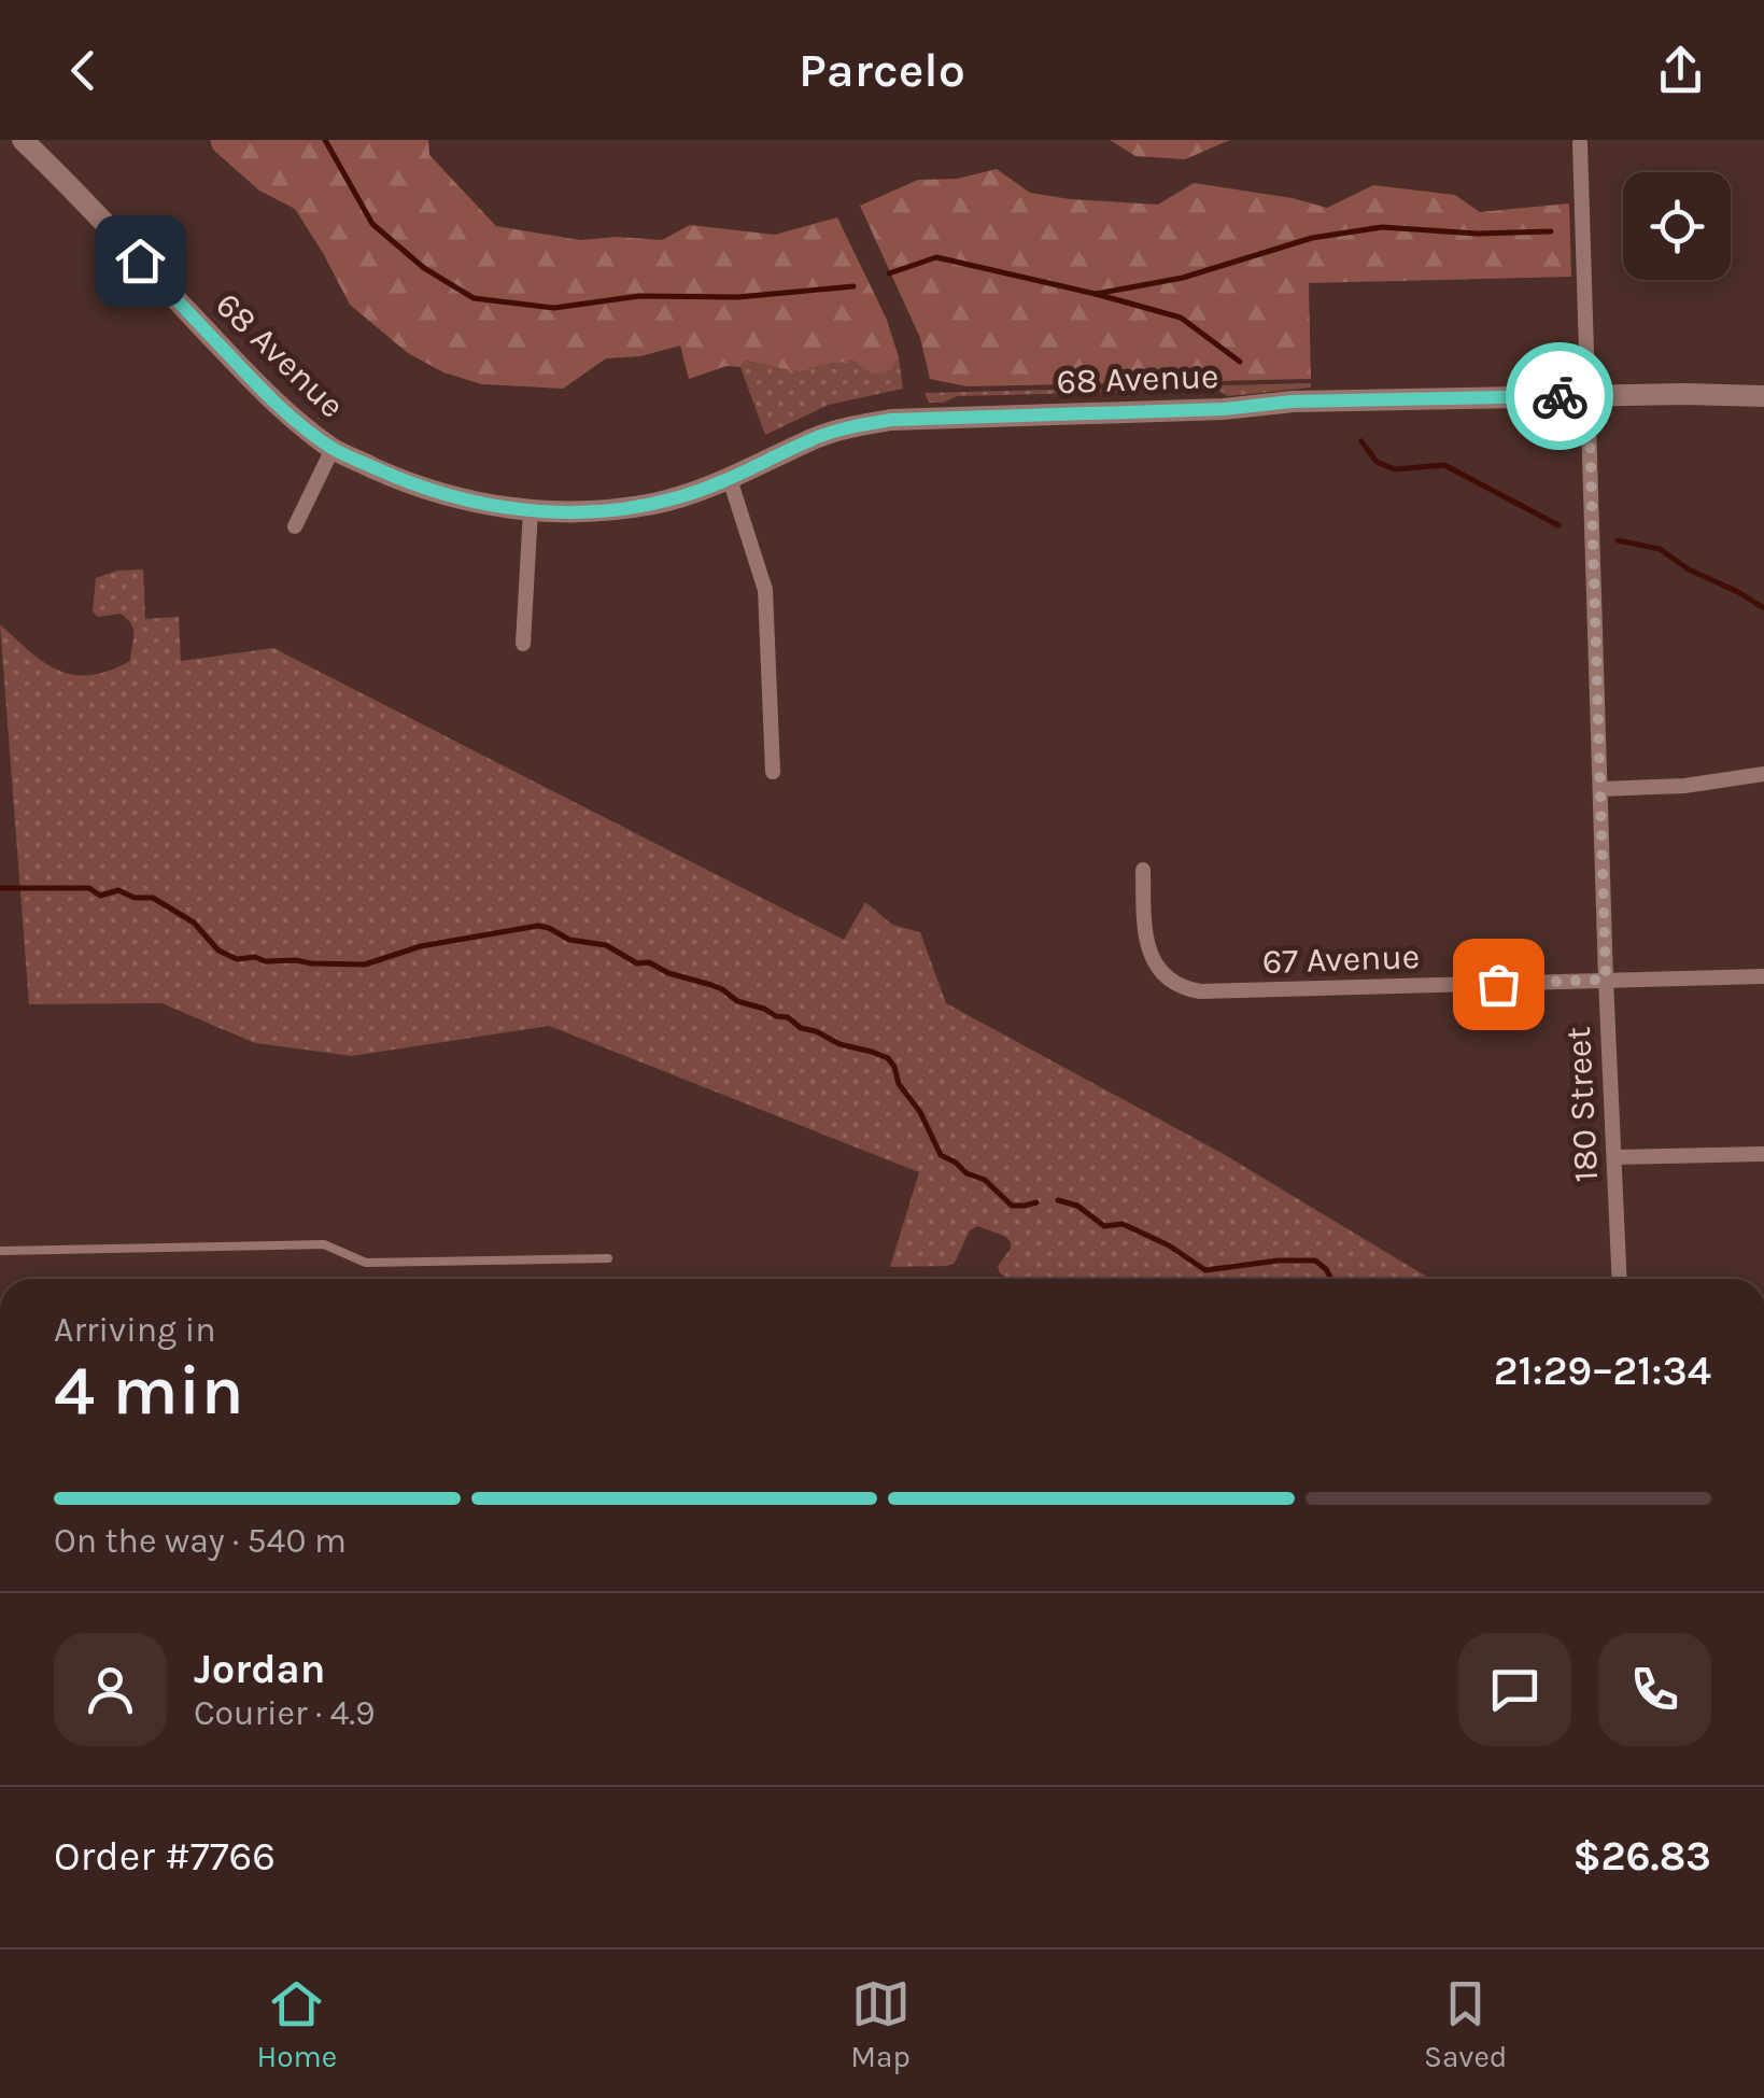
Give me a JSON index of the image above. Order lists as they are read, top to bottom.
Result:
{
  "streets": {
    "street": ["68 Avenue", "67 Avenue", "180 Street"]
  },
  "crossings": [
    ["68 Avenue", "180 Street"],
    ["67 Avenue", "180 Street"]
  ],
  "page": {
    "header": "Parcelo",
    "heading": ["4 min", "Arriving in", "21:29–21:34"],
    "panel": [
      "Jordan",
      "Courier · 4.9",
      "Order #7766",
      "$26.83"
    ],
    "bar": "On the way · 540 m",
    "tabs": ["Home", "Map", "Saved"]
  }
}
